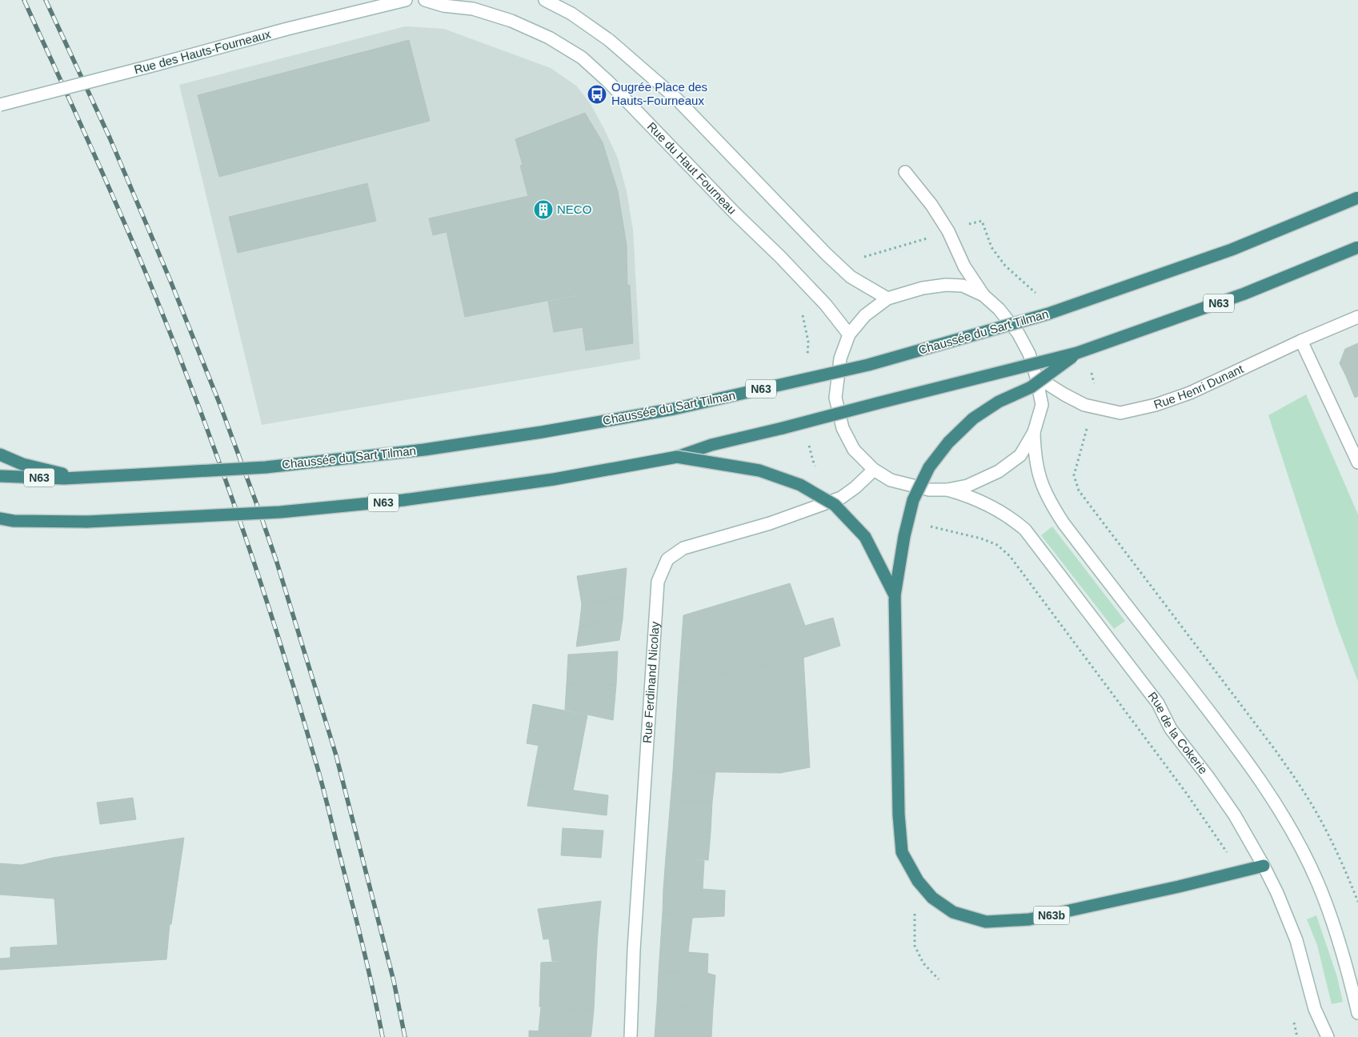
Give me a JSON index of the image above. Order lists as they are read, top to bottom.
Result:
{
  "streets": {
    "highway": ["N63", "Chaussée du Sart Tilman", "N63b"],
    "main road": [
      "Rue des Hauts-Fourneaux",
      "Rue du Haut Fourneau",
      "Rue Henri Dunant",
      "Rue Ferdinand Nicolay",
      "Rue de la Cokerie"
    ]
  },
  "crossings": [
    ["Rue de la Cokerie", "N63b"]
  ],
  "places": {
    "bus stop": ["Ougrée Place des Hauts-Fourneaux"],
    "building": ["NECO"]
  }
}
